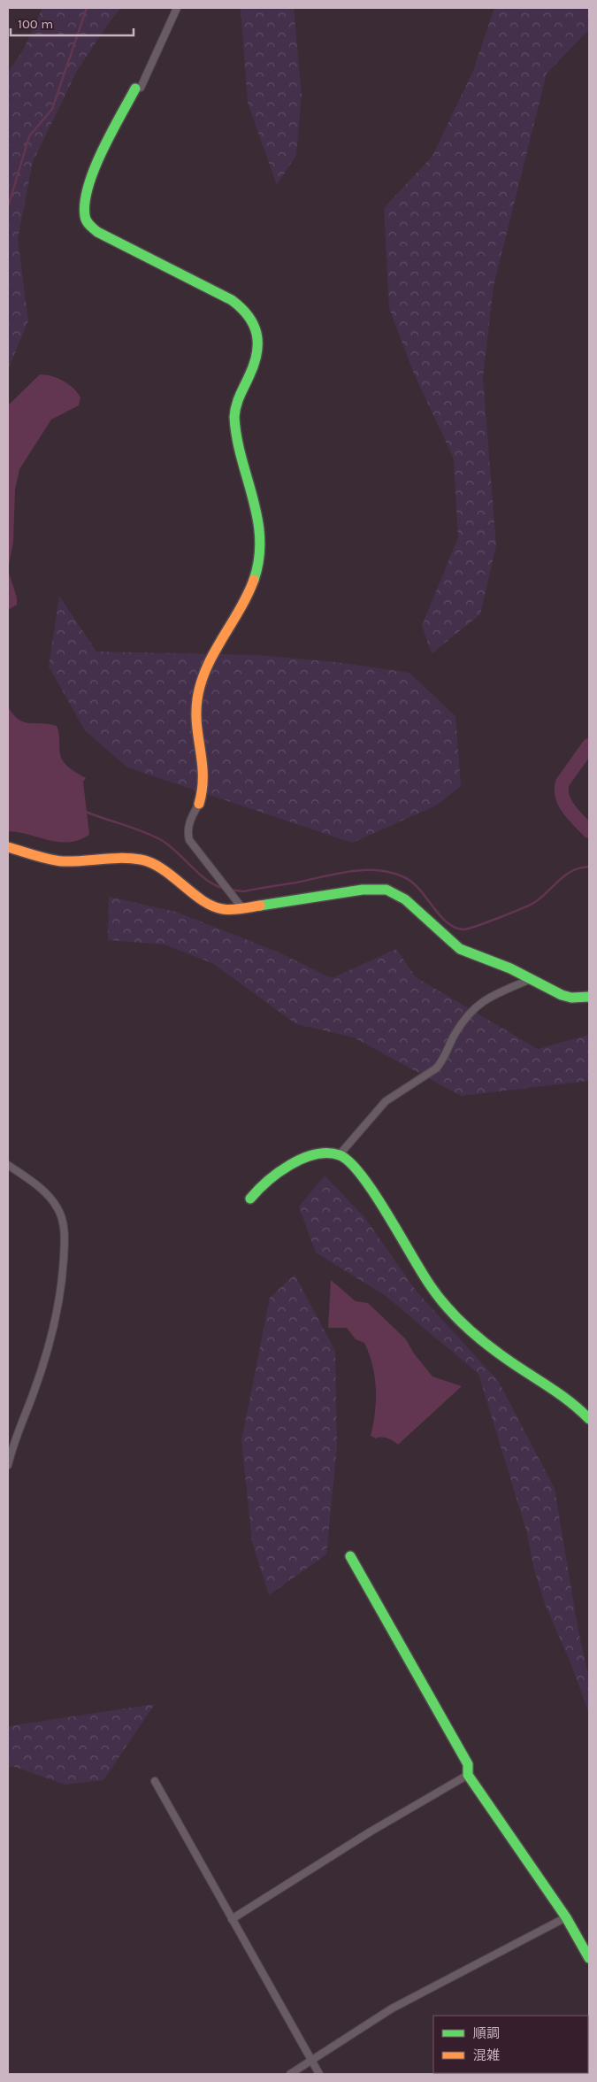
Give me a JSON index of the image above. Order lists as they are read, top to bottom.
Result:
{
  "legend": ["順調", "混雑"],
  "scale_bar": "100 m"
}
